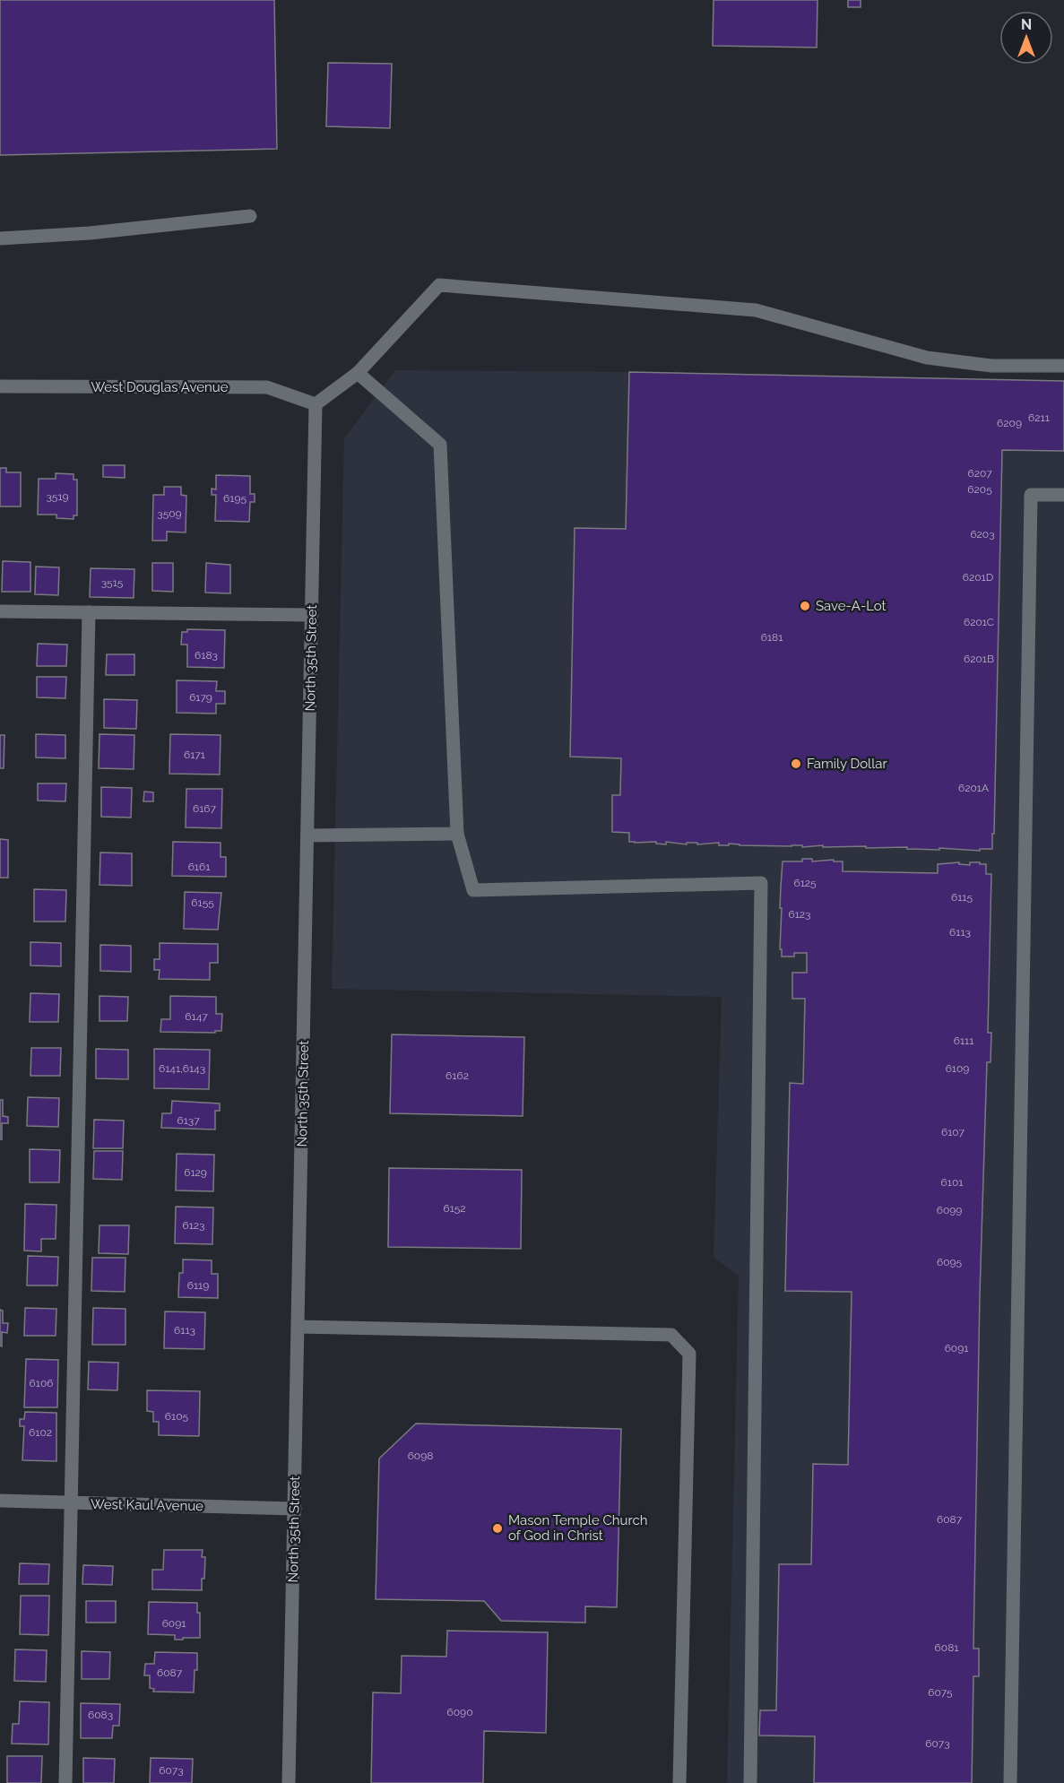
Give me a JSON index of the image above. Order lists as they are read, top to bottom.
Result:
{
  "streets": {
    "street": ["West Douglas Avenue", "North 35th Street", "West Kaul Avenue"]
  },
  "crossings": [
    ["West Douglas Avenue", "North 35th Street"],
    ["North 35th Street", "West Kaul Avenue"]
  ],
  "places": ["Save-A-Lot", "Family Dollar", "Mason Temple Church of God in Christ"],
  "house_numbers": [
    "6211",
    "6209",
    "6207",
    "6205",
    "3519",
    "6195",
    "3509",
    "6203",
    "6201D",
    "3515",
    "6201C",
    "6181",
    "6183",
    "6201B",
    "6179",
    "6171",
    "6201A",
    "6167",
    "6161",
    "6125",
    "6115",
    "6155",
    "6123",
    "6113",
    "6147",
    "6111",
    "6141,6143",
    "6109",
    "6162",
    "6137",
    "6107",
    "6129",
    "6101",
    "6152",
    "6099",
    "6123",
    "6095",
    "6119",
    "6113",
    "6091",
    "6106",
    "6105",
    "6102",
    "6098",
    "6087",
    "6091",
    "6081",
    "6087",
    "6075",
    "6090",
    "6083",
    "6073",
    "6073"
  ],
  "north": "top"
}
